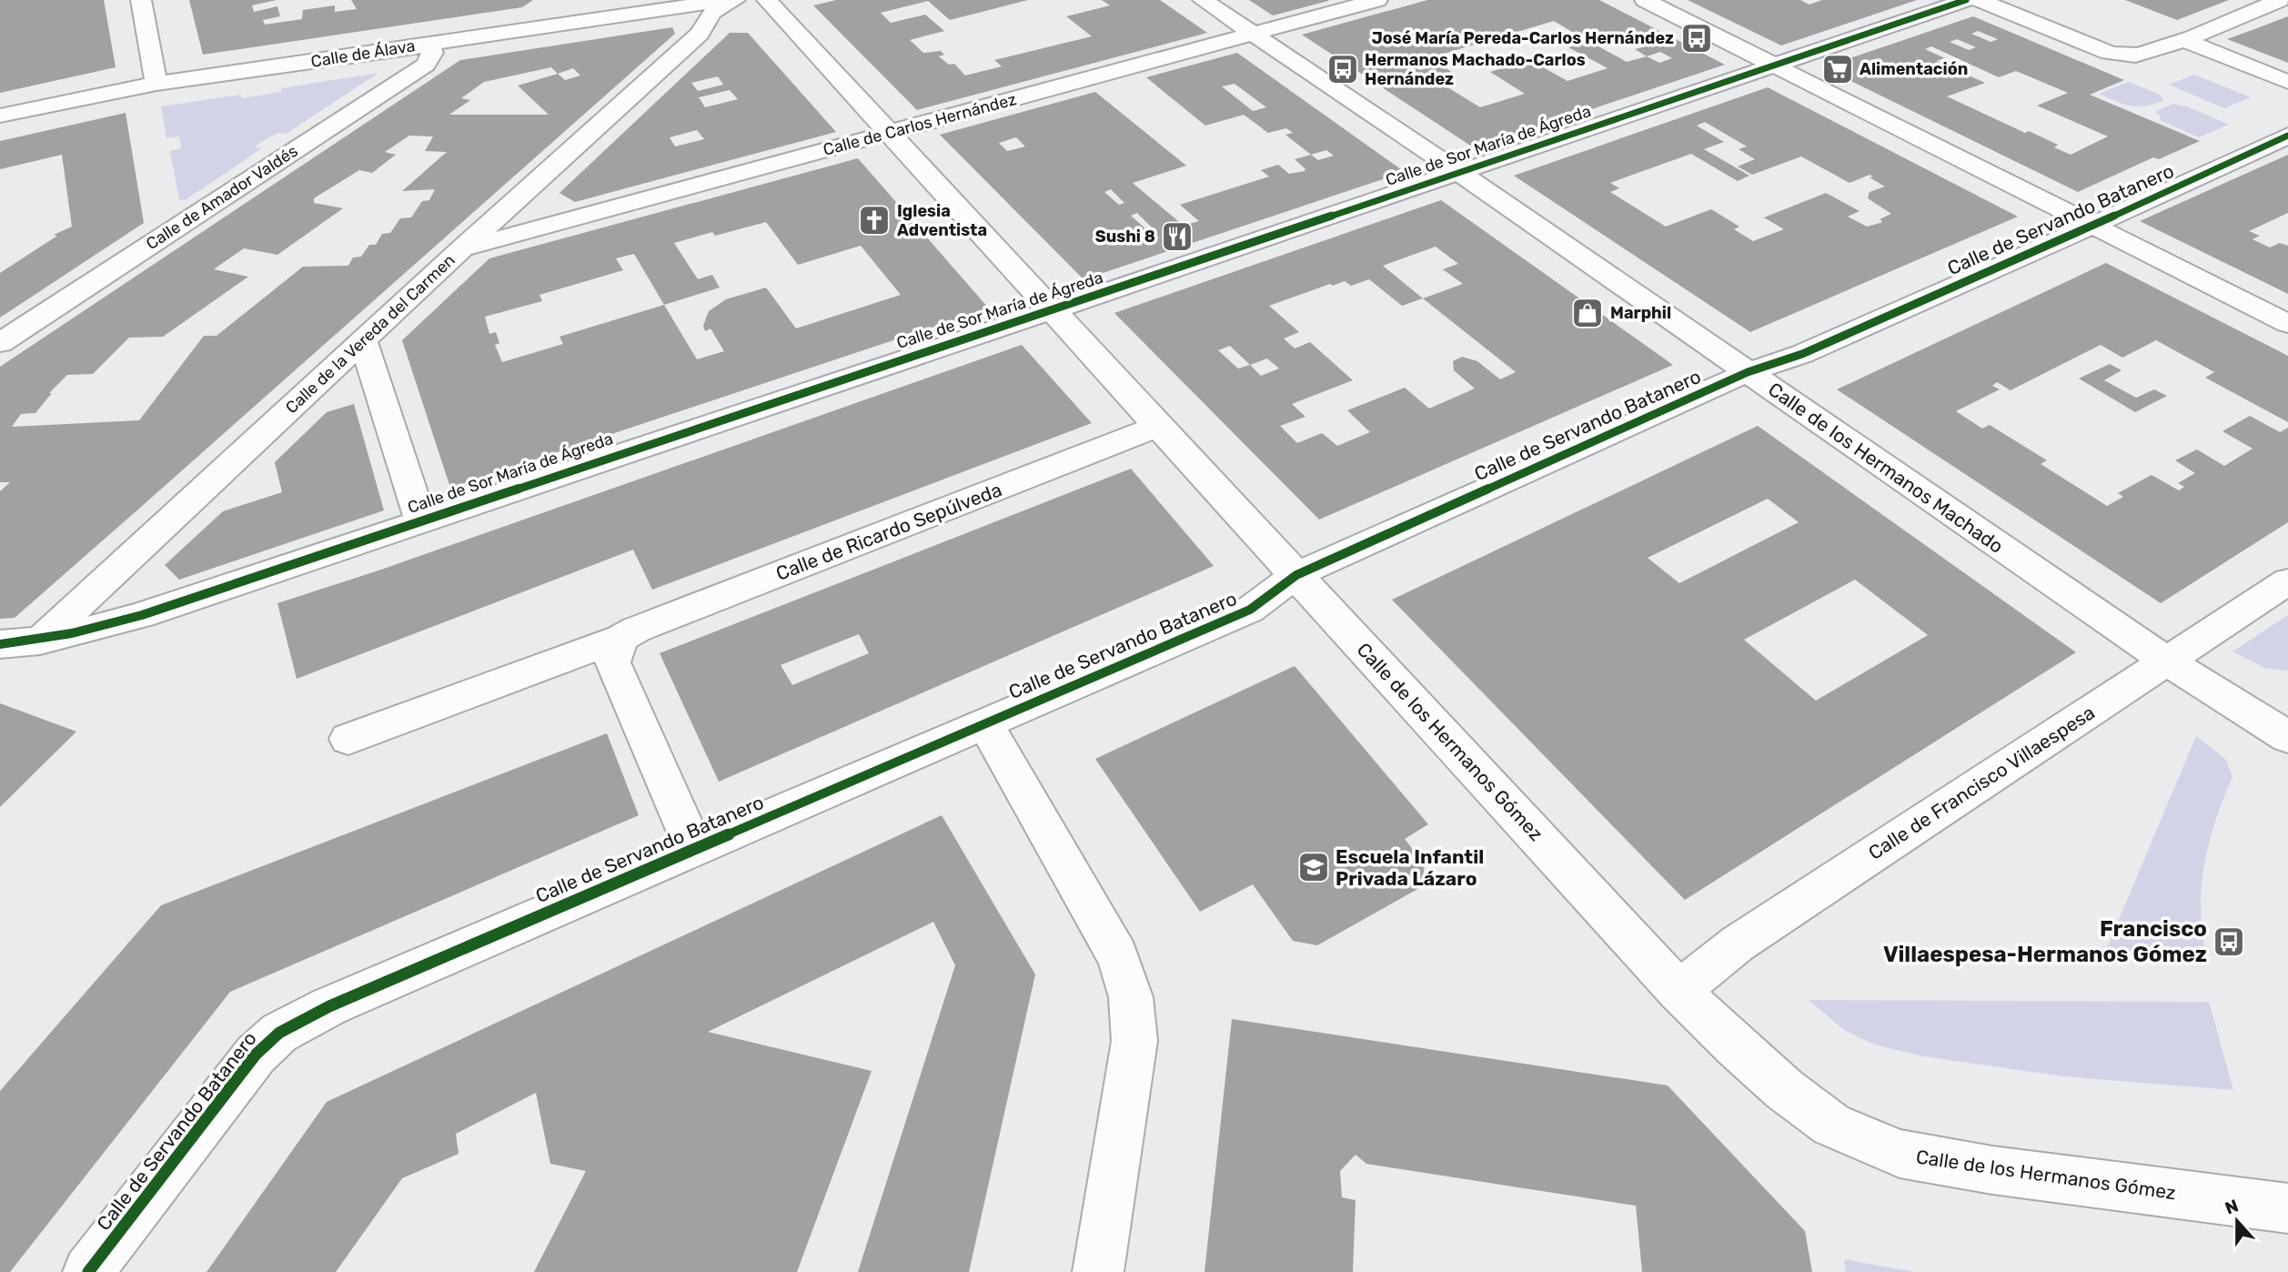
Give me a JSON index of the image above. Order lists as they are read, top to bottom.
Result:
{
  "streets": {
    "street": [
      "Calle de Álava",
      "Calle de Carlos Hernández",
      "Calle de Sor María de Ágreda",
      "Calle de Amador Valdés",
      "Calle de Servando Batanero",
      "Calle de la Vereda del Carmen",
      "Calle de los Hermanos Machado",
      "Calle de Ricardo Sepúlveda",
      "Calle de los Hermanos Gómez",
      "Calle de Francisco Villaespesa"
    ]
  },
  "crossings": [
    ["Calle de Álava", "Calle de Amador Valdés"],
    ["Calle de Carlos Hernández", "Calle de la Vereda del Carmen"],
    ["Calle de Carlos Hernández", "Calle de los Hermanos Machado"],
    ["Calle de Carlos Hernández", "Calle de los Hermanos Gómez"],
    ["Calle de Sor María de Ágreda", "Calle de la Vereda del Carmen"],
    ["Calle de Sor María de Ágreda", "Calle de los Hermanos Machado"],
    ["Calle de Sor María de Ágreda", "Calle de los Hermanos Gómez"],
    ["Calle de Servando Batanero", "Calle de los Hermanos Machado"],
    ["Calle de Servando Batanero", "Calle de los Hermanos Gómez"],
    ["Calle de los Hermanos Machado", "Calle de Francisco Villaespesa"],
    ["Calle de Ricardo Sepúlveda", "Calle de los Hermanos Gómez"],
    ["Calle de los Hermanos Gómez", "Calle de Francisco Villaespesa"]
  ],
  "places": {
    "bus stop": ["José María Pereda-Carlos Hernández", "Hermanos Machado-Carlos Hernández", "Francisco Villaespesa-Hermanos Gómez"],
    "supermarket": ["Alimentación"],
    "church": ["Iglesia Adventista"],
    "restaurant": ["Sushi 8"],
    "shop": ["Marphil"],
    "school or university": ["Escuela Infantil Privada Lázaro"]
  },
  "north": "top"
}
